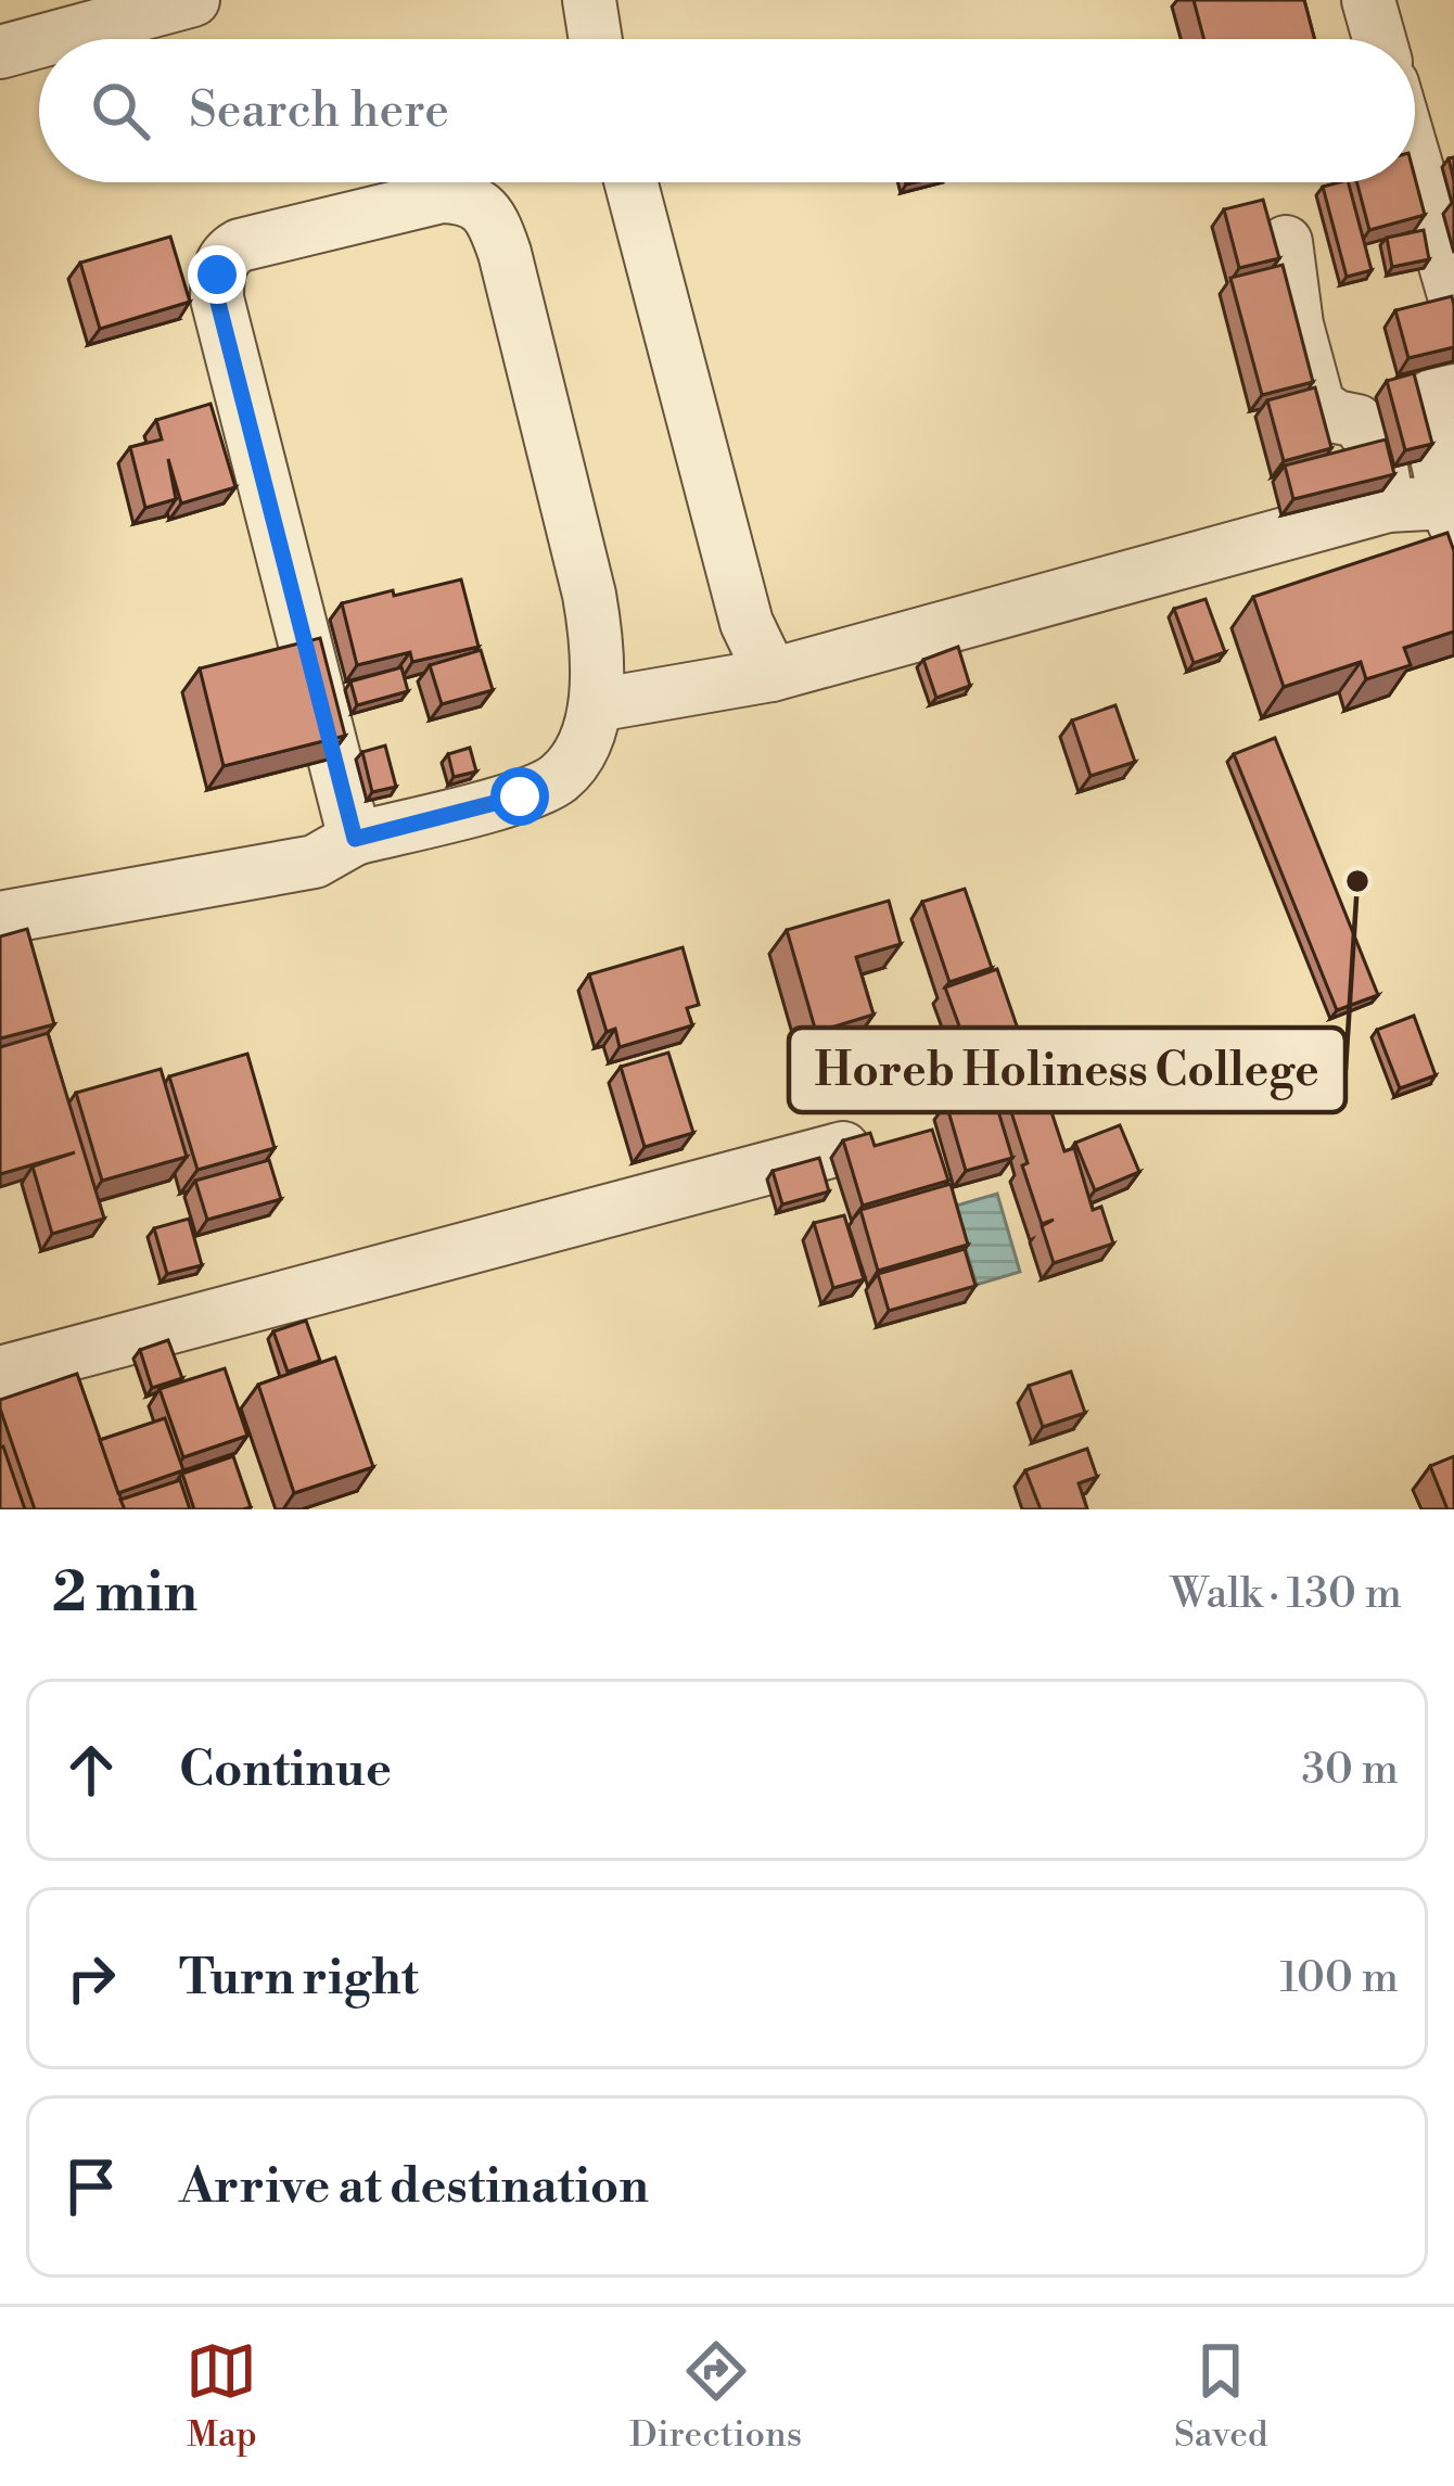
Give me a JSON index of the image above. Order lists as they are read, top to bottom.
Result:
{
  "places": ["Horeb Holiness College"],
  "page": {
    "search": "Search here",
    "heading": ["2 min", "Walk · 130 m"],
    "list": [
      ["Continue", "30 m"],
      ["Turn right", "100 m"],
      "Arrive at destination"
    ],
    "nav": ["Map", "Directions", "Saved"]
  }
}
